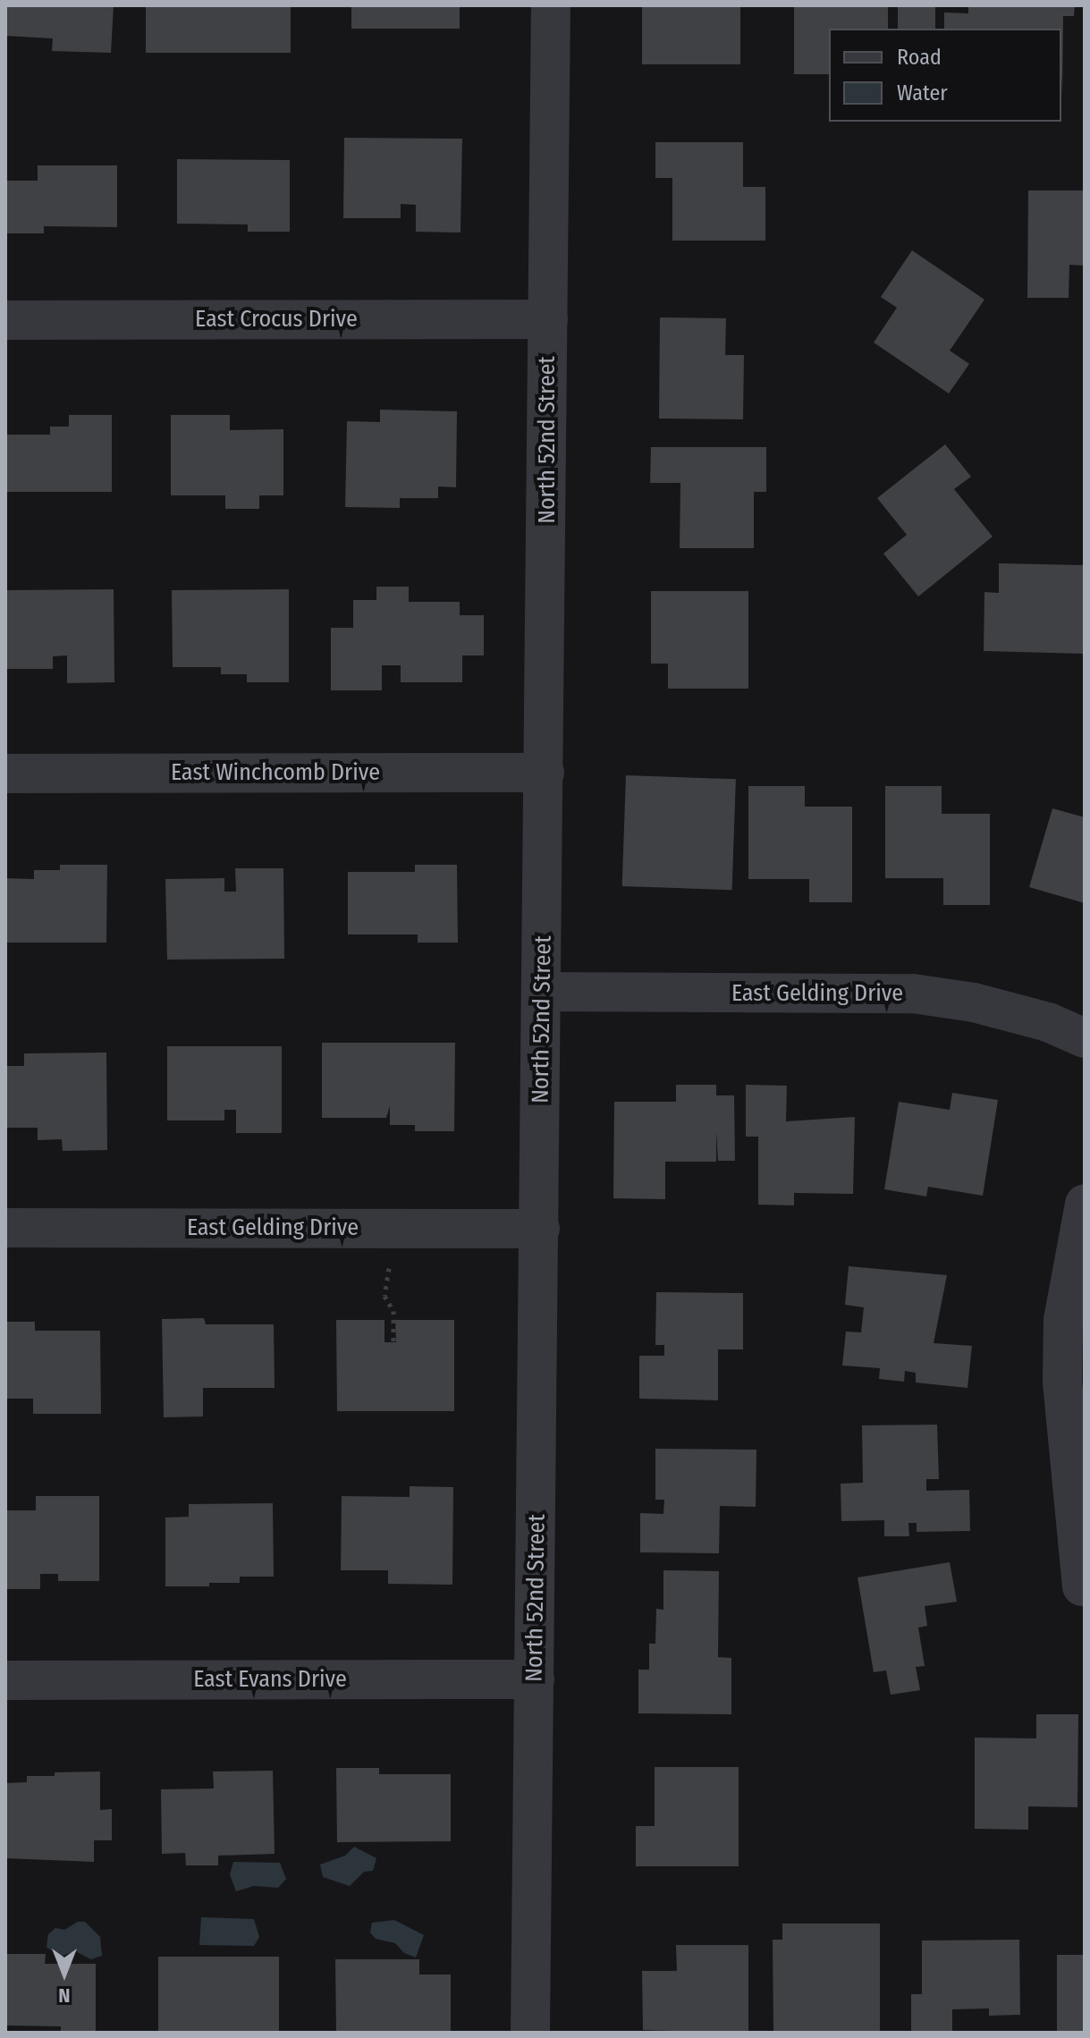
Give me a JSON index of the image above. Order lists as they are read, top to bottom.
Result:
{
  "streets": {
    "street": [
      "East Crocus Drive",
      "North 52nd Street",
      "East Winchcomb Drive",
      "East Gelding Drive",
      "East Evans Drive"
    ]
  },
  "crossings": [
    ["East Crocus Drive", "North 52nd Street"],
    ["North 52nd Street", "East Winchcomb Drive"],
    ["North 52nd Street", "East Gelding Drive"],
    ["North 52nd Street", "East Evans Drive"]
  ],
  "legend": ["Road", "Water"],
  "north": "bottom"
}
